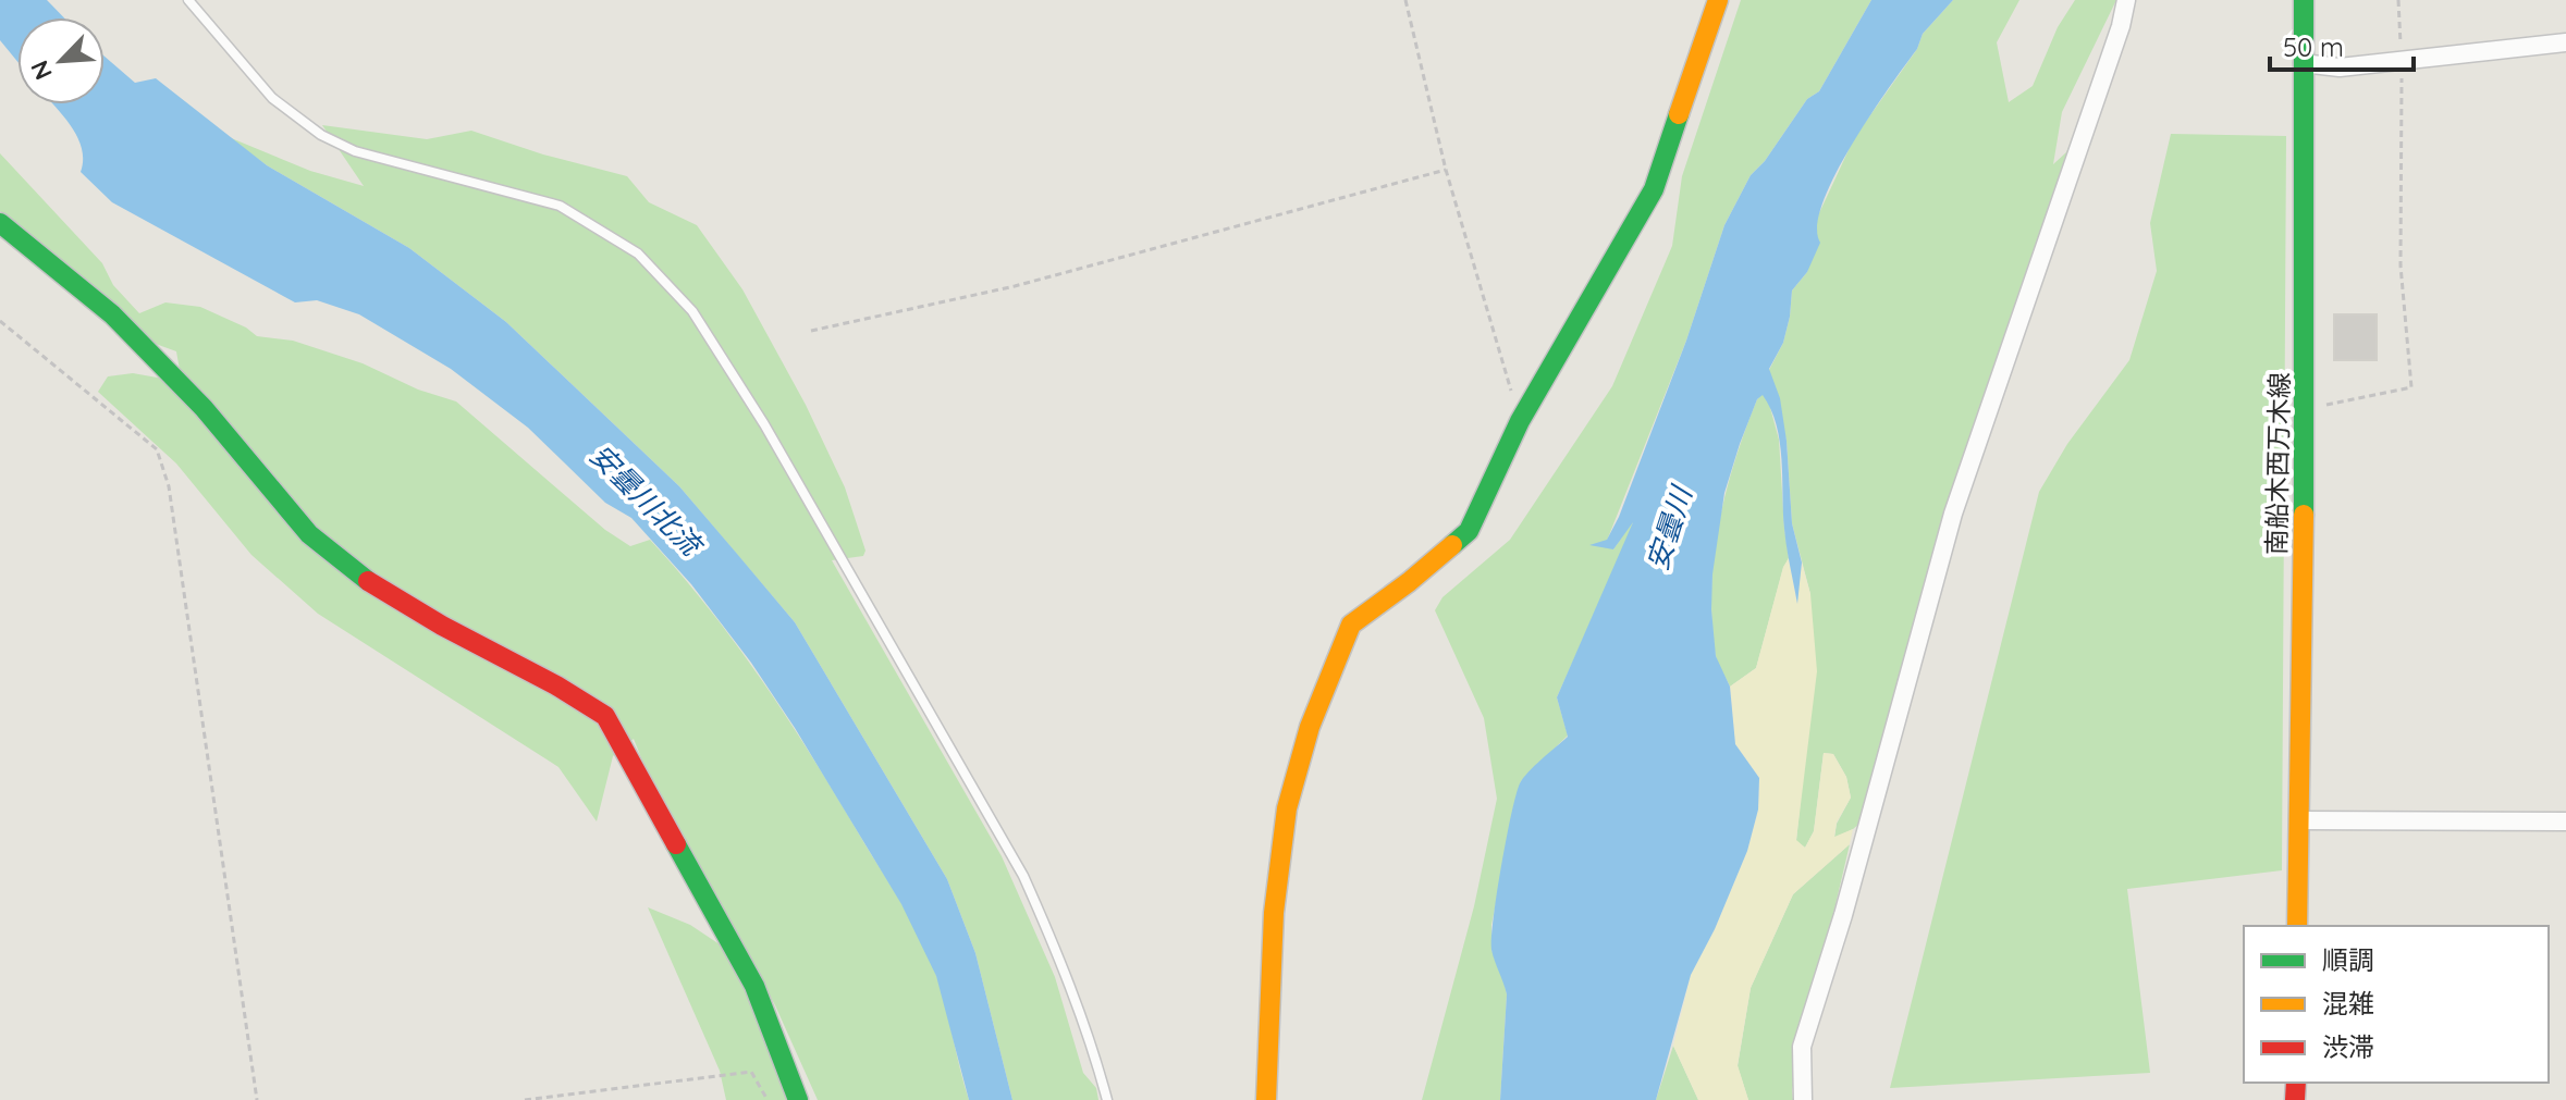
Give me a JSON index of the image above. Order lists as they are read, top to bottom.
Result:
{
  "streets": {
    "street": ["南船木西万木線"]
  },
  "water": ["安曇川北流", "安曇川"],
  "legend": ["順調", "混雑", "渋滞"],
  "scale_bar": "50 m",
  "north": "bottom left"
}
